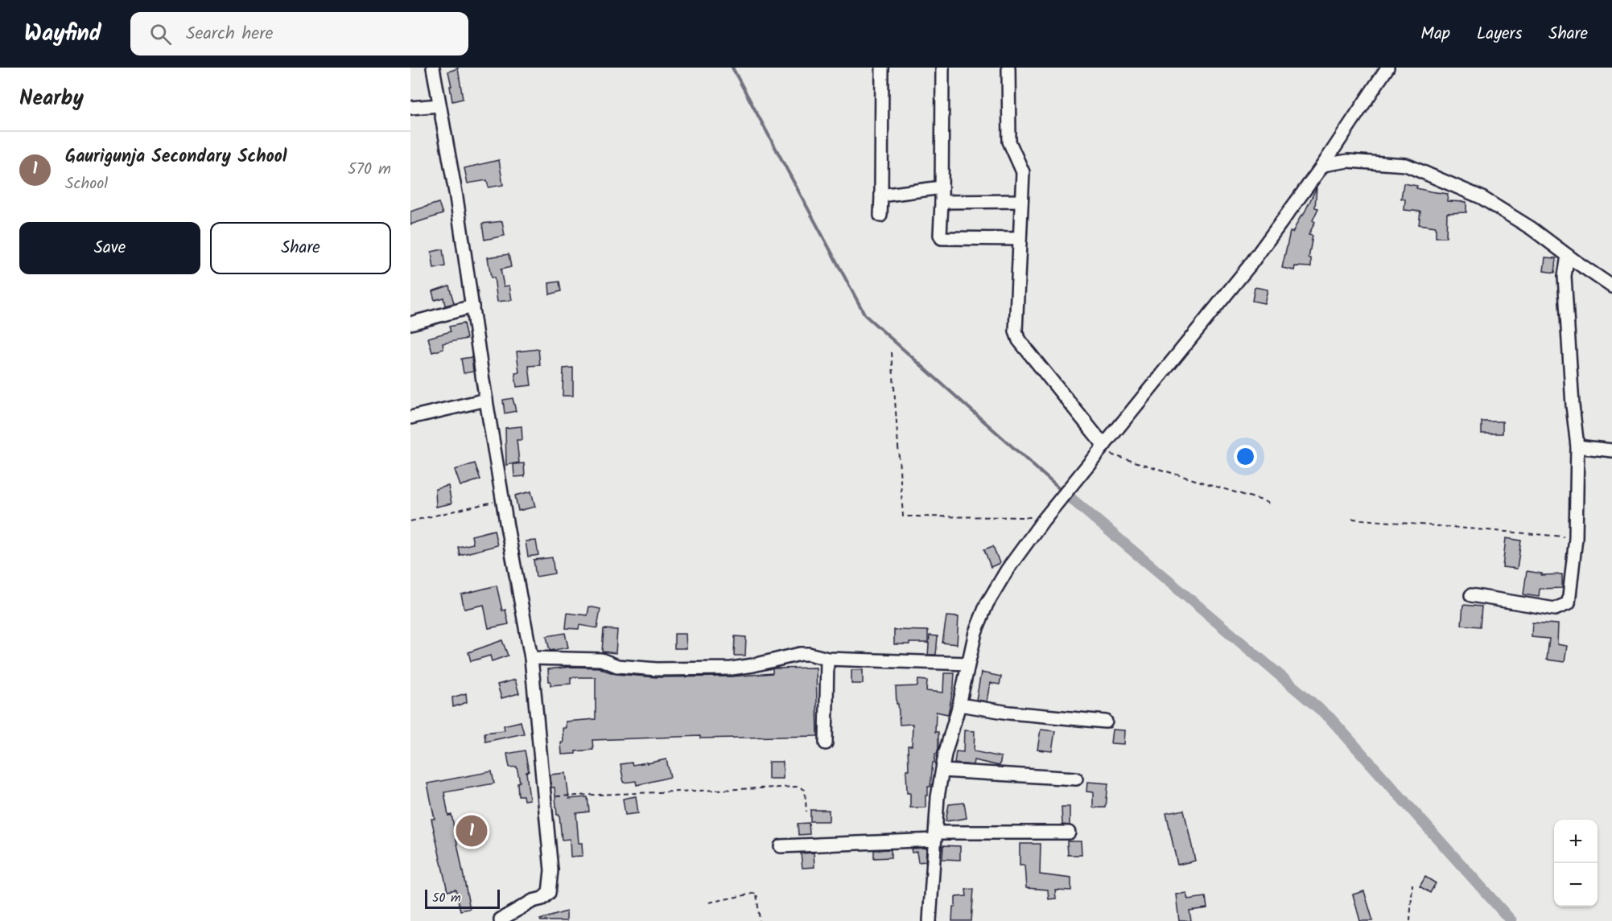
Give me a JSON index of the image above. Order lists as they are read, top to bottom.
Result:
{
  "scale_bar": "50 m",
  "page": {
    "header": "Wayfind",
    "search": "Search here",
    "nav": ["Map", "Layers", "Share"],
    "heading": "Nearby",
    "list": [
      {
        "mark": "1",
        "name": "Gaurigunja Secondary School",
        "note": "School",
        "value": "570 m"
      }
    ],
    "buttons": ["Save", "Share"],
    "pins": "1",
    "map_buttons": ["+", "−"],
    "scale": "50 m"
  }
}
